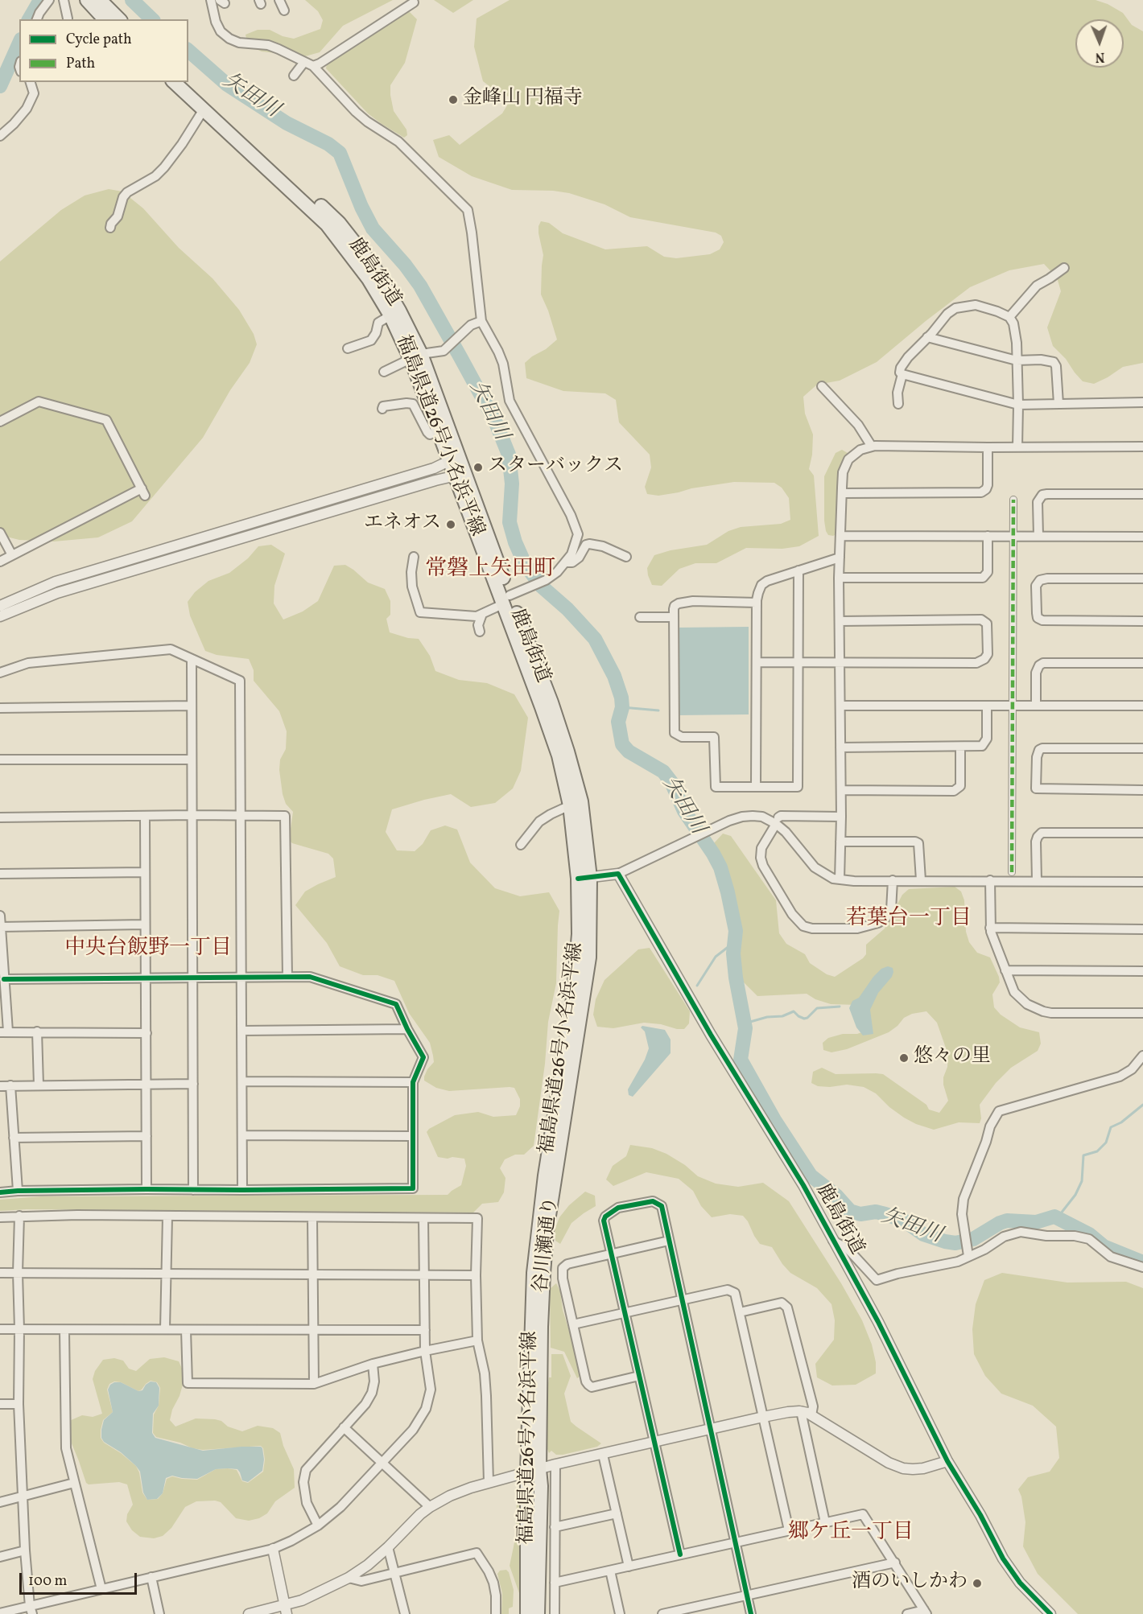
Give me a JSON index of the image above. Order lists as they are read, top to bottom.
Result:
{
  "streets": {
    "main road": ["鹿島街道", "福島県道26号小名浜平線", "谷川瀬通り"]
  },
  "crossings": [
    ["鹿島街道", "福島県道26号小名浜平線"],
    ["鹿島街道", "谷川瀬通り"],
    ["福島県道26号小名浜平線", "谷川瀬通り"]
  ],
  "districts": [
    "常磐上矢田町",
    "若葉台一丁目",
    "中央台飯野一丁目",
    "郷ケ丘一丁目"
  ],
  "water": ["矢田川"],
  "places": [
    "金峰山 円福寺",
    "スターバックス",
    "エネオス",
    "悠々の里",
    "酒のいしかわ"
  ],
  "legend": ["Cycle path", "Path"],
  "scale_bar": "100 m",
  "north": "bottom"
}
